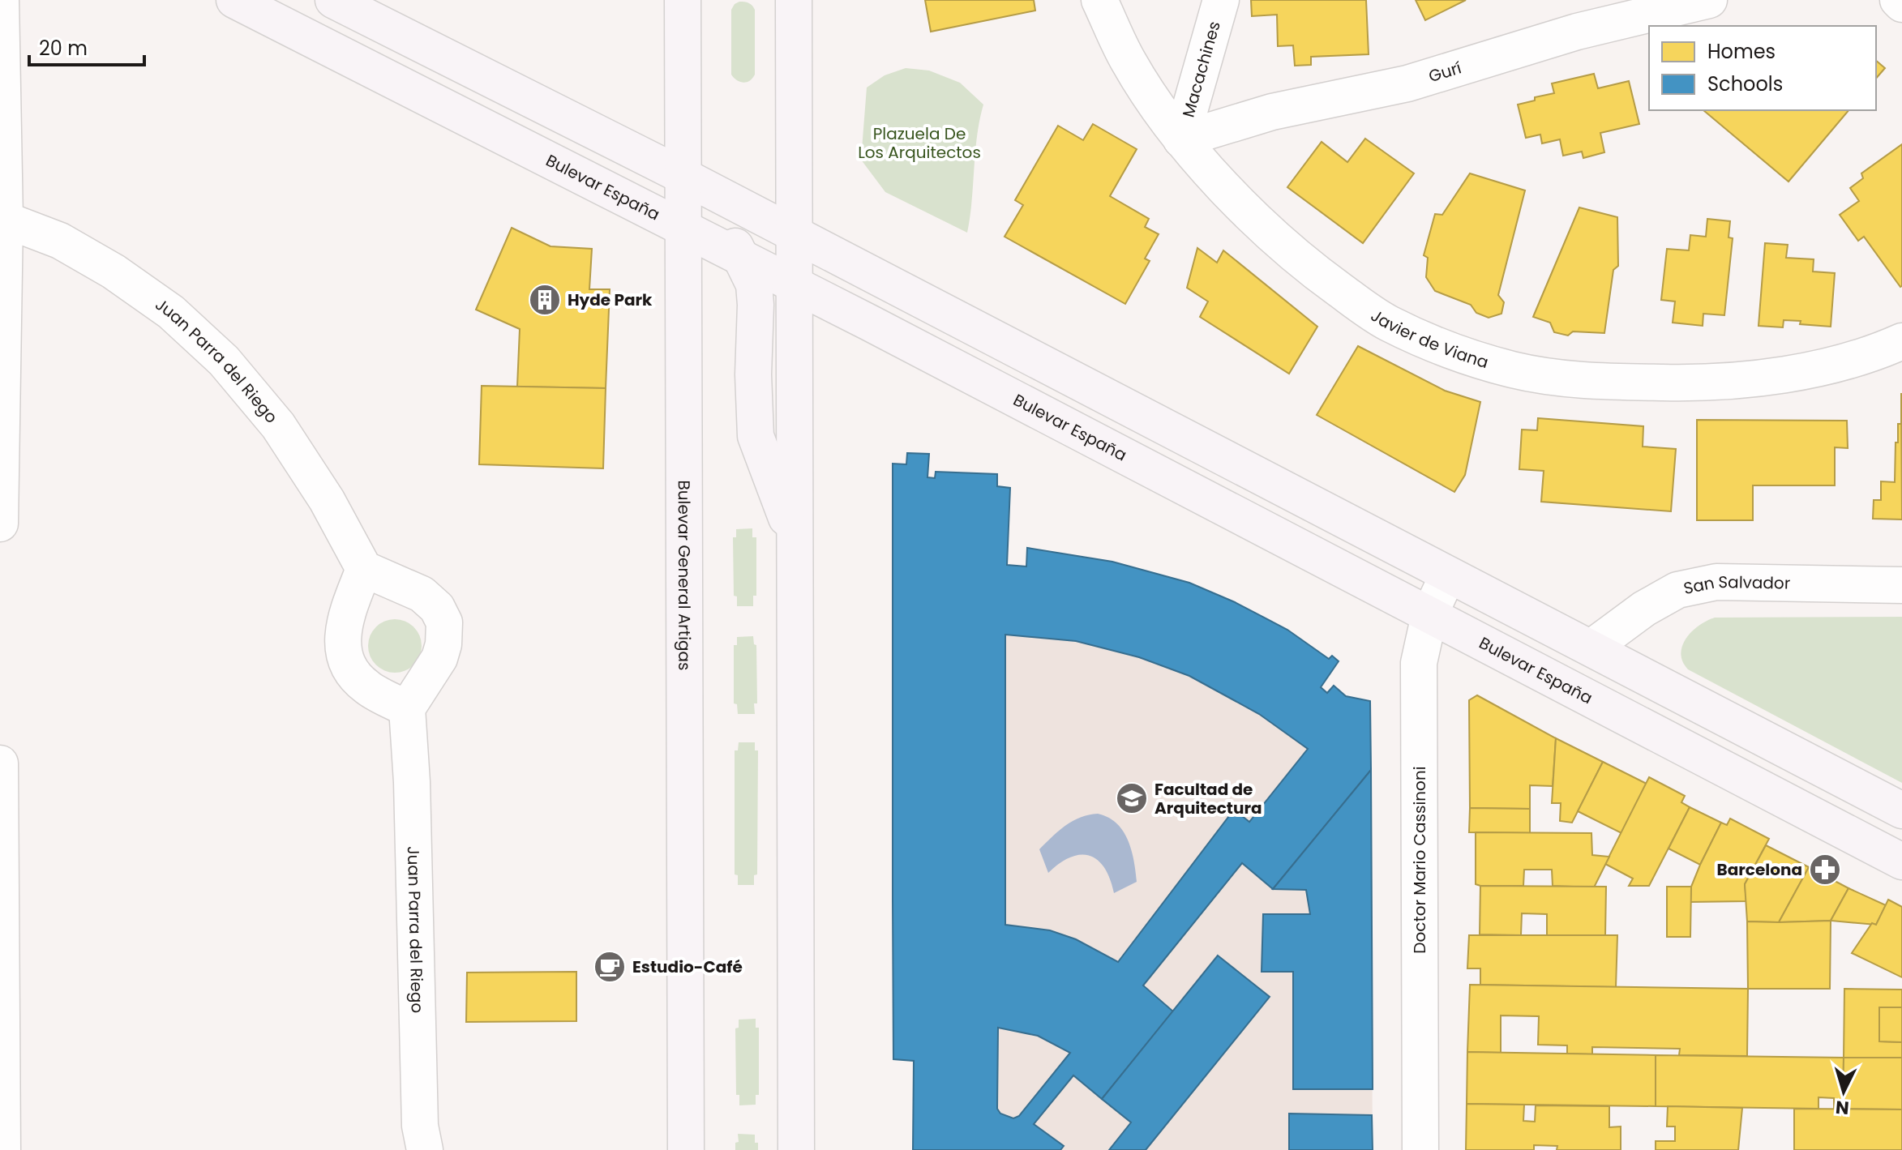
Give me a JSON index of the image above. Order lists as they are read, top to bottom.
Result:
{
  "streets": {
    "main road": ["Bulevar España", "Bulevar General Artigas"],
    "street": [
      "Macachines",
      "Gurí",
      "Javier de Viana",
      "Juan Parra del Riego",
      "San Salvador",
      "Doctor Mario Cassinoni"
    ]
  },
  "crossings": [
    ["Macachines", "Gurí"],
    ["Macachines", "Javier de Viana"],
    ["Gurí", "Javier de Viana"],
    ["Bulevar España", "Bulevar General Artigas"],
    ["Bulevar España", "Doctor Mario Cassinoni"]
  ],
  "parks": ["Plazuela De Los Arquitectos"],
  "places": {
    "building": ["Hyde Park"],
    "school or university": ["Facultad de Arquitectura"],
    "pharmacy": ["Barcelona"],
    "cafe": ["Estudio-Café"]
  },
  "legend": ["Homes", "Schools"],
  "scale_bar": "20 m",
  "north": "bottom"
}
